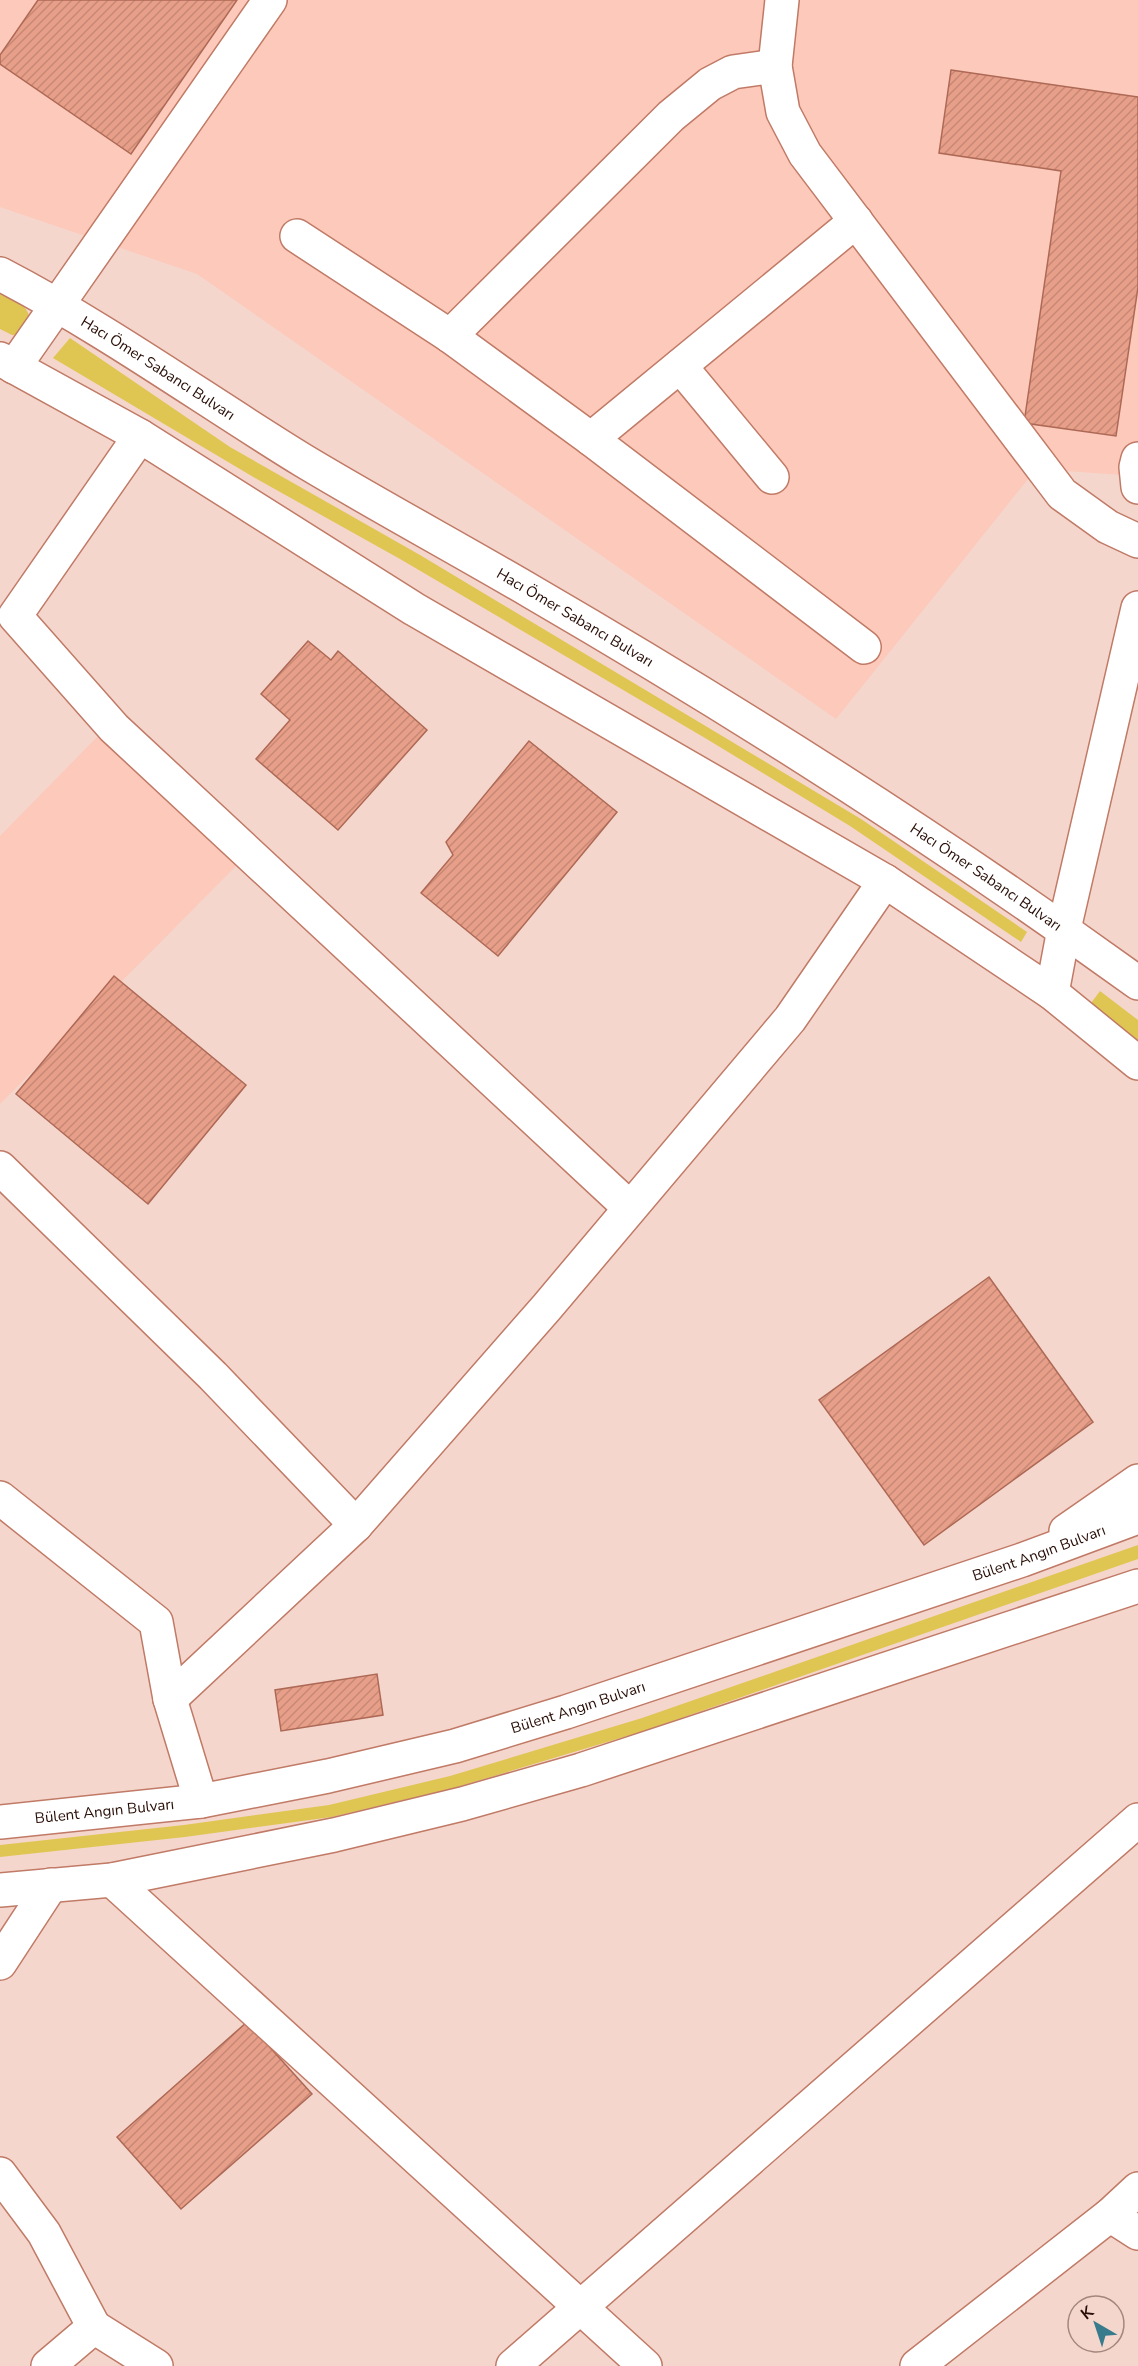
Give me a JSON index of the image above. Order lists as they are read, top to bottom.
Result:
{
  "streets": {
    "street": ["Hacı Ömer Sabancı Bulvarı", "Bülent Angın Bulvarı"]
  },
  "north": "top left"
}
